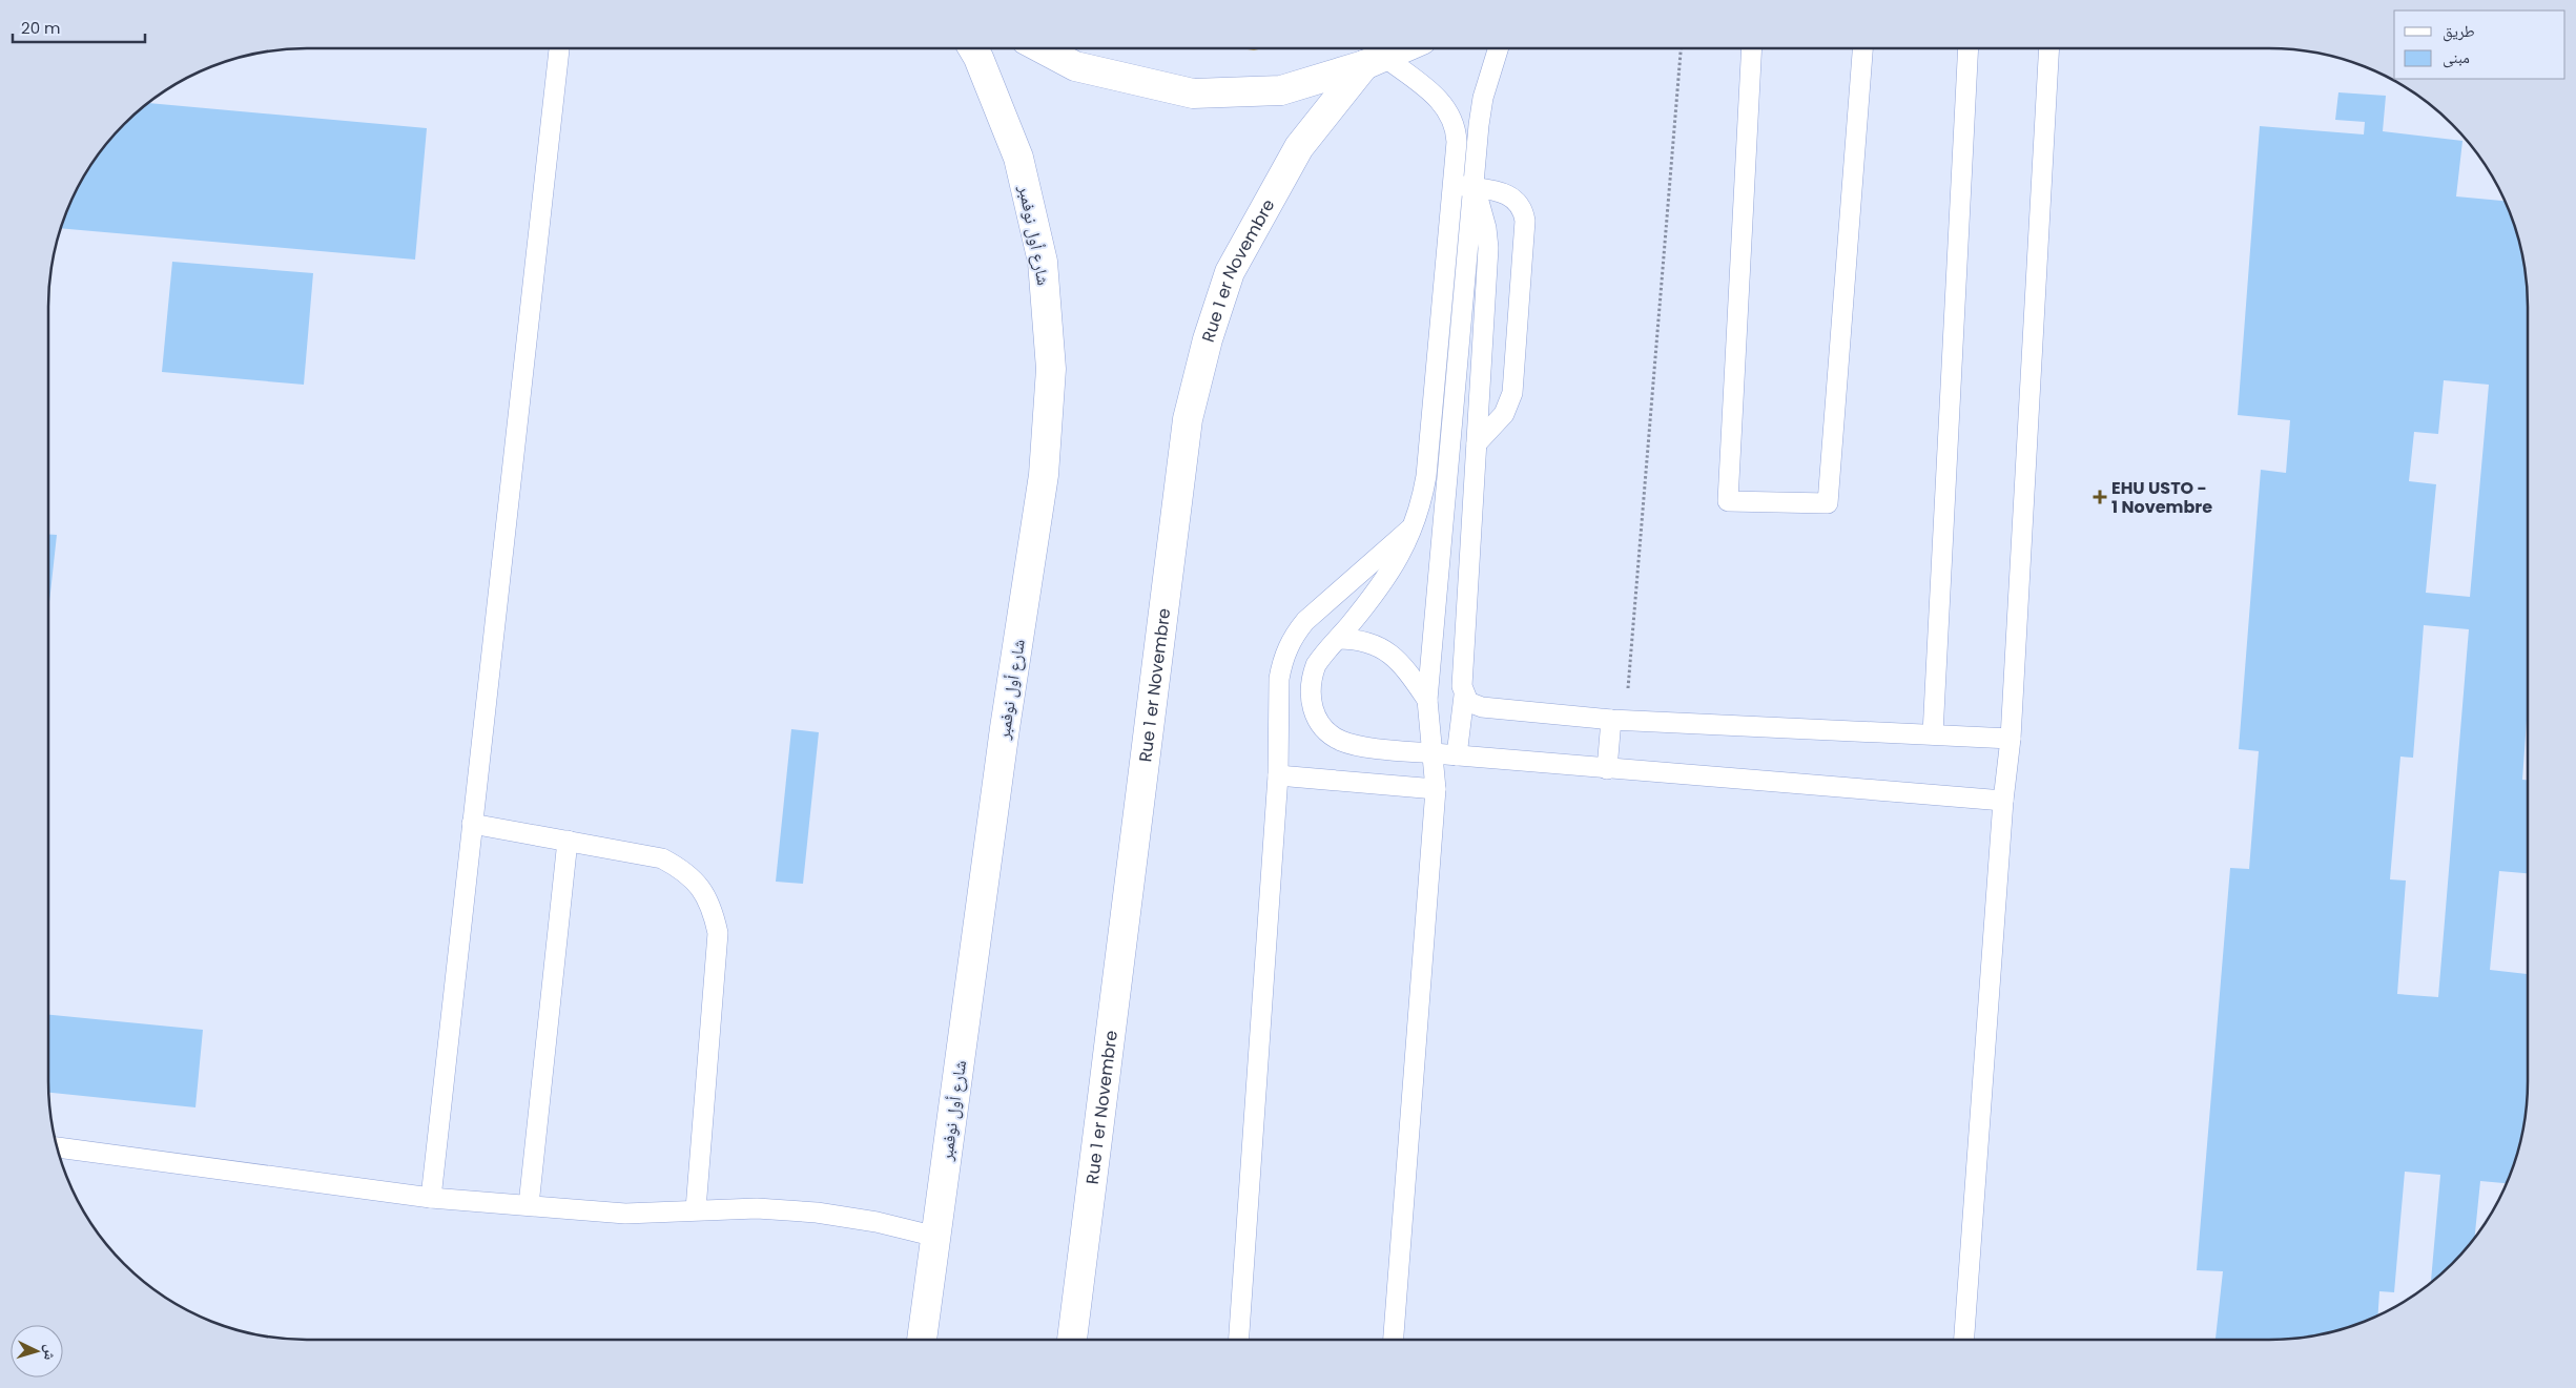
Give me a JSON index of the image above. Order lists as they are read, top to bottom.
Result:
{
  "streets": {
    "main road": ["شارع أول نوفمبر", "Rue 1 er Novembre"]
  },
  "places": {
    "health": ["EHU USTO - 1 Novembre"]
  },
  "legend": ["طريق", "مبنى"],
  "scale_bar": "20 m",
  "north": "right"
}
